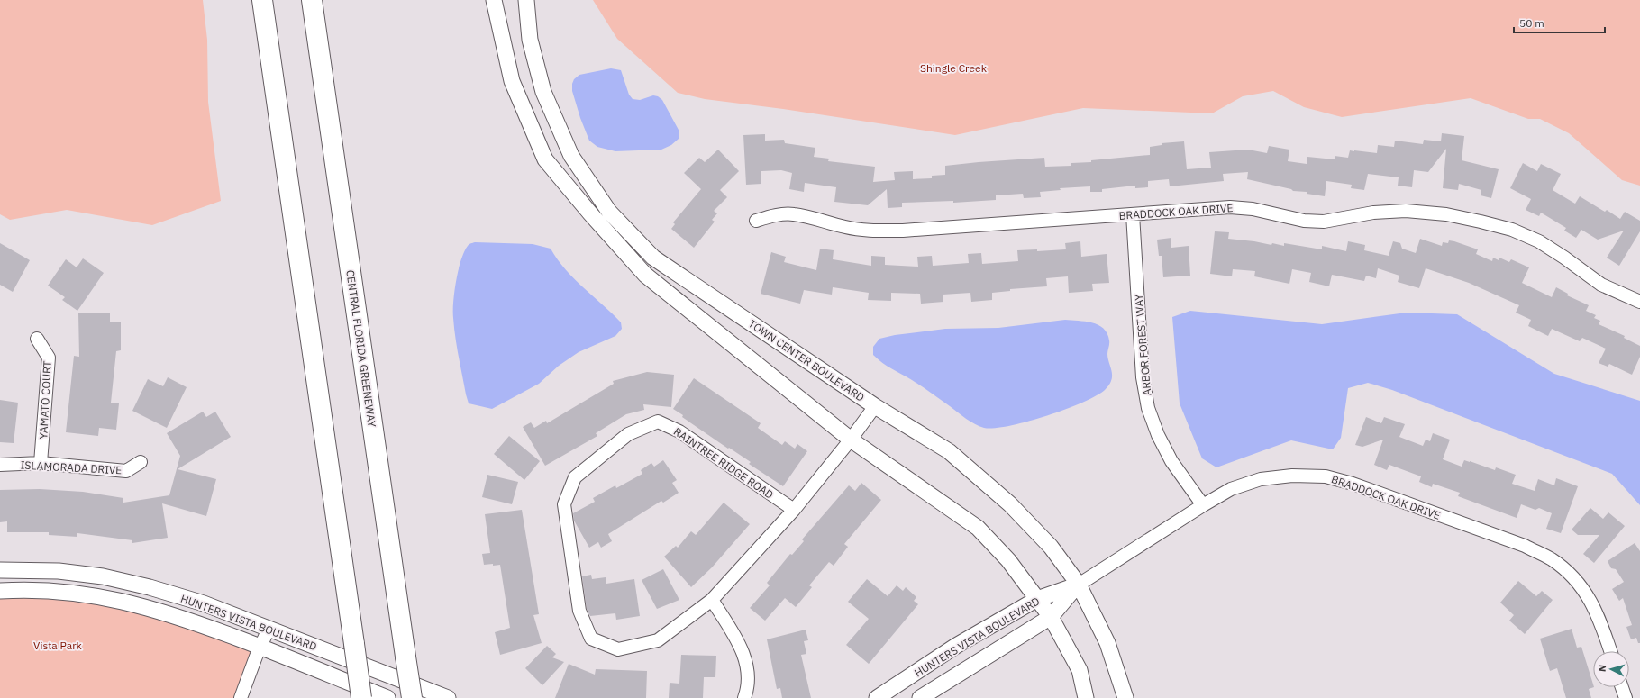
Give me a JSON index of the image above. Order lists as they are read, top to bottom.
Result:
{
  "streets": {
    "highway": ["CENTRAL FLORIDA GREENEWAY"],
    "street": [
      "BRADDOCK OAK DRIVE",
      "ARBOR FOREST WAY",
      "TOWN CENTER BOULEVARD",
      "YAMATO COURT",
      "RAINTREE RIDGE ROAD",
      "ISLAMORADA DRIVE",
      "HUNTERS VISTA BOULEVARD"
    ]
  },
  "crossings": [
    ["BRADDOCK OAK DRIVE", "ARBOR FOREST WAY"],
    ["BRADDOCK OAK DRIVE", "TOWN CENTER BOULEVARD"],
    ["BRADDOCK OAK DRIVE", "HUNTERS VISTA BOULEVARD"],
    ["TOWN CENTER BOULEVARD", "RAINTREE RIDGE ROAD"],
    ["TOWN CENTER BOULEVARD", "HUNTERS VISTA BOULEVARD"],
    ["YAMATO COURT", "ISLAMORADA DRIVE"]
  ],
  "parks": ["Shingle Creek", "Vista Park"],
  "scale_bar": "50 m",
  "north": "left"
}
